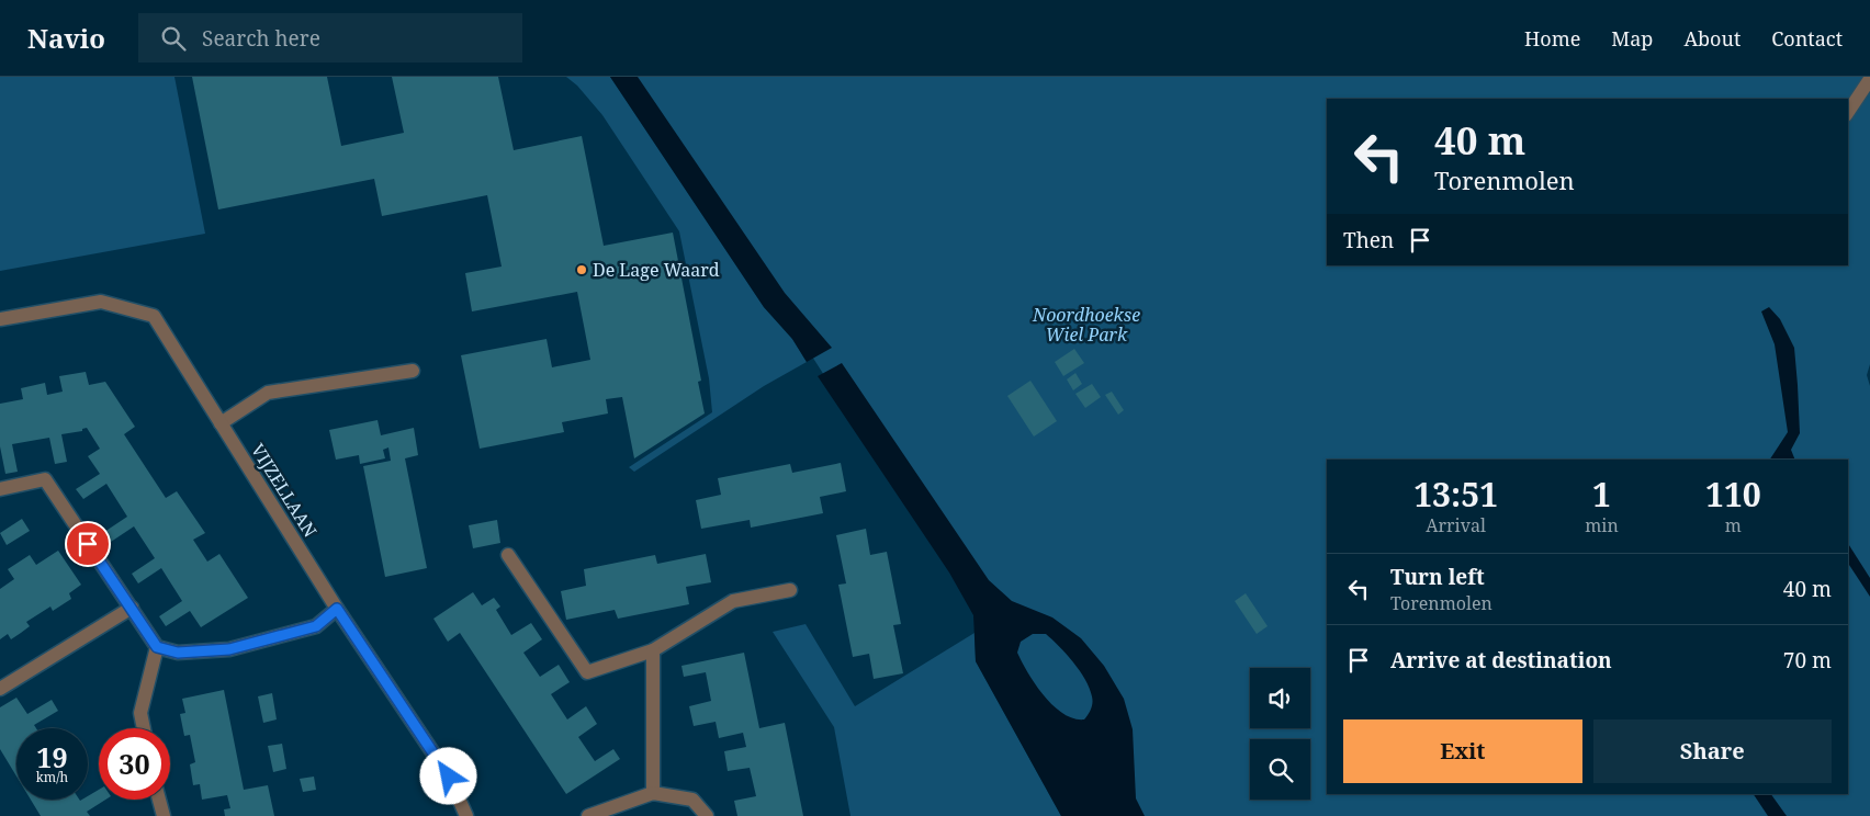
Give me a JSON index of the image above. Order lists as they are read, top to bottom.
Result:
{
  "streets": {
    "street": ["VIJZELLAAN"]
  },
  "parks": ["Noordhoekse Wiel Park"],
  "places": ["De Lage Waard"],
  "page": {
    "header": "Navio",
    "search": "Search here",
    "nav": [
      "Home",
      "Map",
      "About",
      "Contact"
    ],
    "turn": ["40 m", "Torenmolen"],
    "then": "Then",
    "eta": [
      "13:51",
      "Arrival",
      "1",
      "min",
      "110",
      "m"
    ],
    "list": [
      {
        "name": "Turn left",
        "note": "Torenmolen",
        "value": "40 m"
      },
      {
        "name": "Arrive at destination",
        "value": "70 m"
      }
    ],
    "buttons": ["Exit", "Share"],
    "speed": "19 km/h",
    "limit": "30"
  }
}
